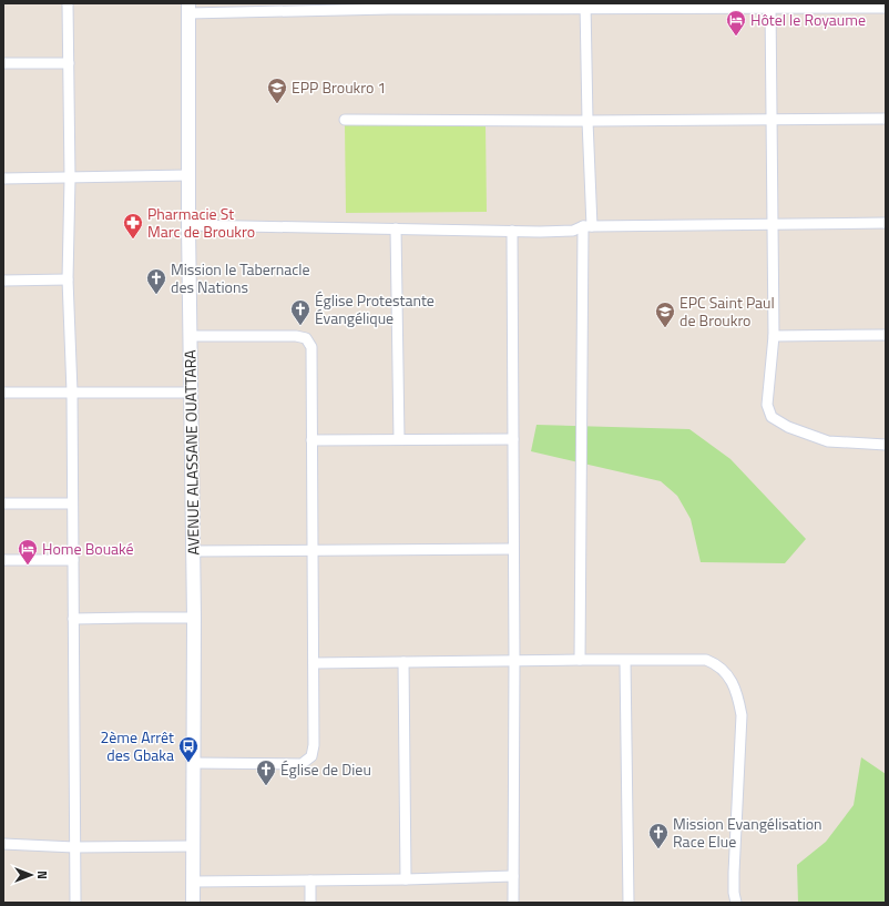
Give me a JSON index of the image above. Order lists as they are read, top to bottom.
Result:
{
  "streets": {
    "street": ["AVENUE ALASSANE OUATTARA"]
  },
  "places": {
    "hotel": ["Hôtel le Royaume", "Home Bouaké"],
    "school or university": ["EPP Broukro 1", "EPC Saint Paul de Broukro"],
    "pharmacy": ["Pharmacie St Marc de Broukro"],
    "church": [
      "Mission le Tabernacle des Nations",
      "Église Protestante Évangélique",
      "Église de Dieu",
      "Mission Evangélisation Race Elue"
    ],
    "bus stop": ["2ème Arrêt des Gbaka"]
  },
  "north": "right"
}
